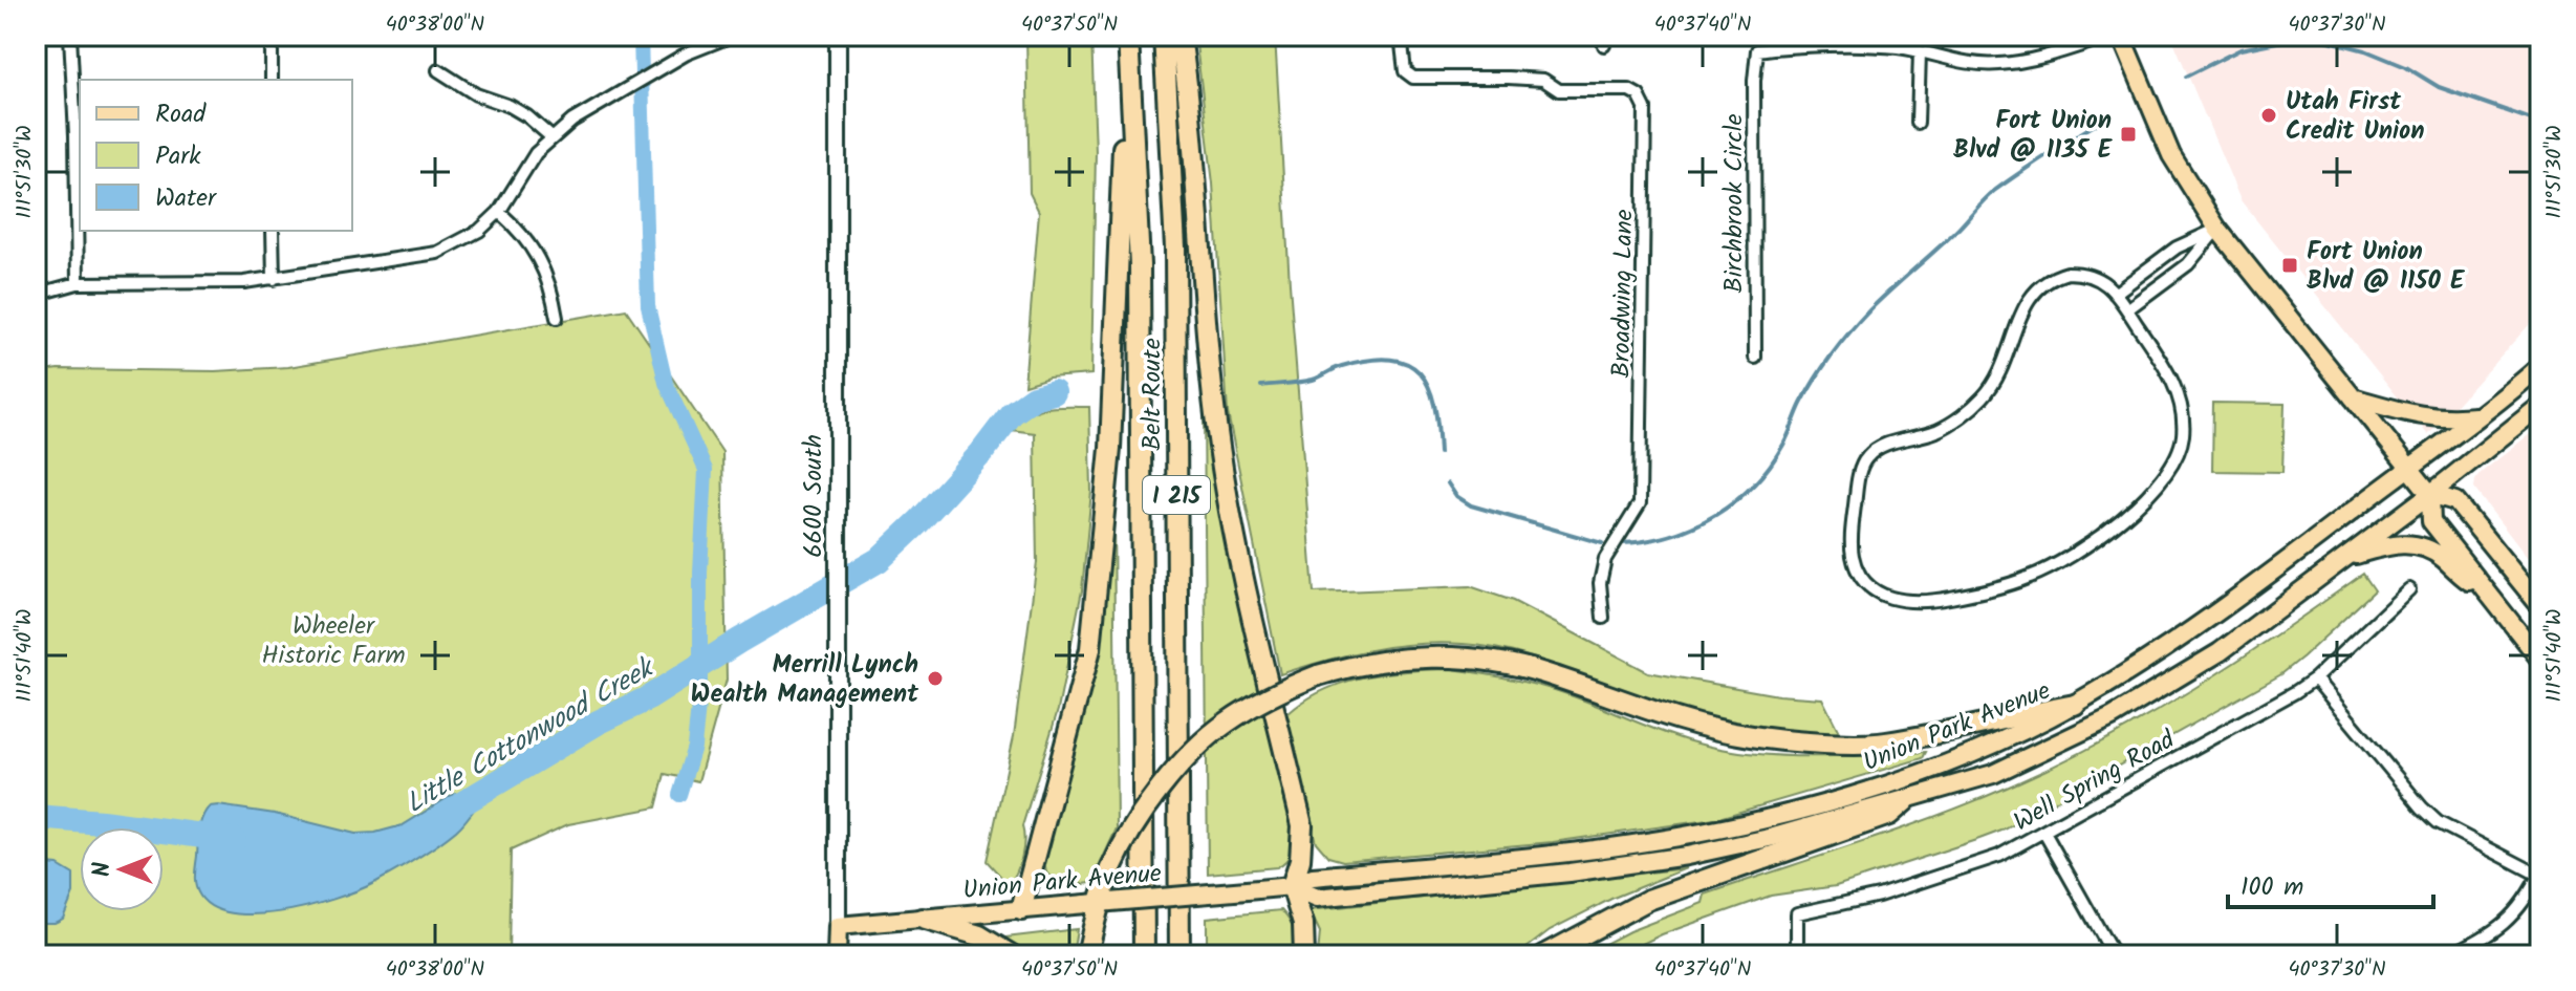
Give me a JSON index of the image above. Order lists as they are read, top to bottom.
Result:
{
  "streets": {
    "highway": ["Belt Route", "I 215"],
    "main road": ["6600 South", "Union Park Avenue"],
    "street": ["Birchbrook Circle", "Broadwing Lane", "Well Spring Road"]
  },
  "crossings": [
    ["6600 South", "Union Park Avenue"]
  ],
  "water": ["Little Cottonwood Creek"],
  "parks": ["Wheeler Historic Farm"],
  "places": {
    "other": ["Utah First Credit Union", "Merrill Lynch Wealth Management"],
    "transit": ["Fort Union Blvd @ 1135 E", "Fort Union Blvd @ 1150 E"]
  },
  "legend": ["Road", "Park", "Water"],
  "scale_bar": "100 m",
  "north": "left",
  "coordinates": [
    "40°38'00\"N",
    "40°37'50\"N",
    "40°37'40\"N",
    "40°37'30\"N",
    "111°51'30\"W",
    "111°51'40\"W"
  ]
}
